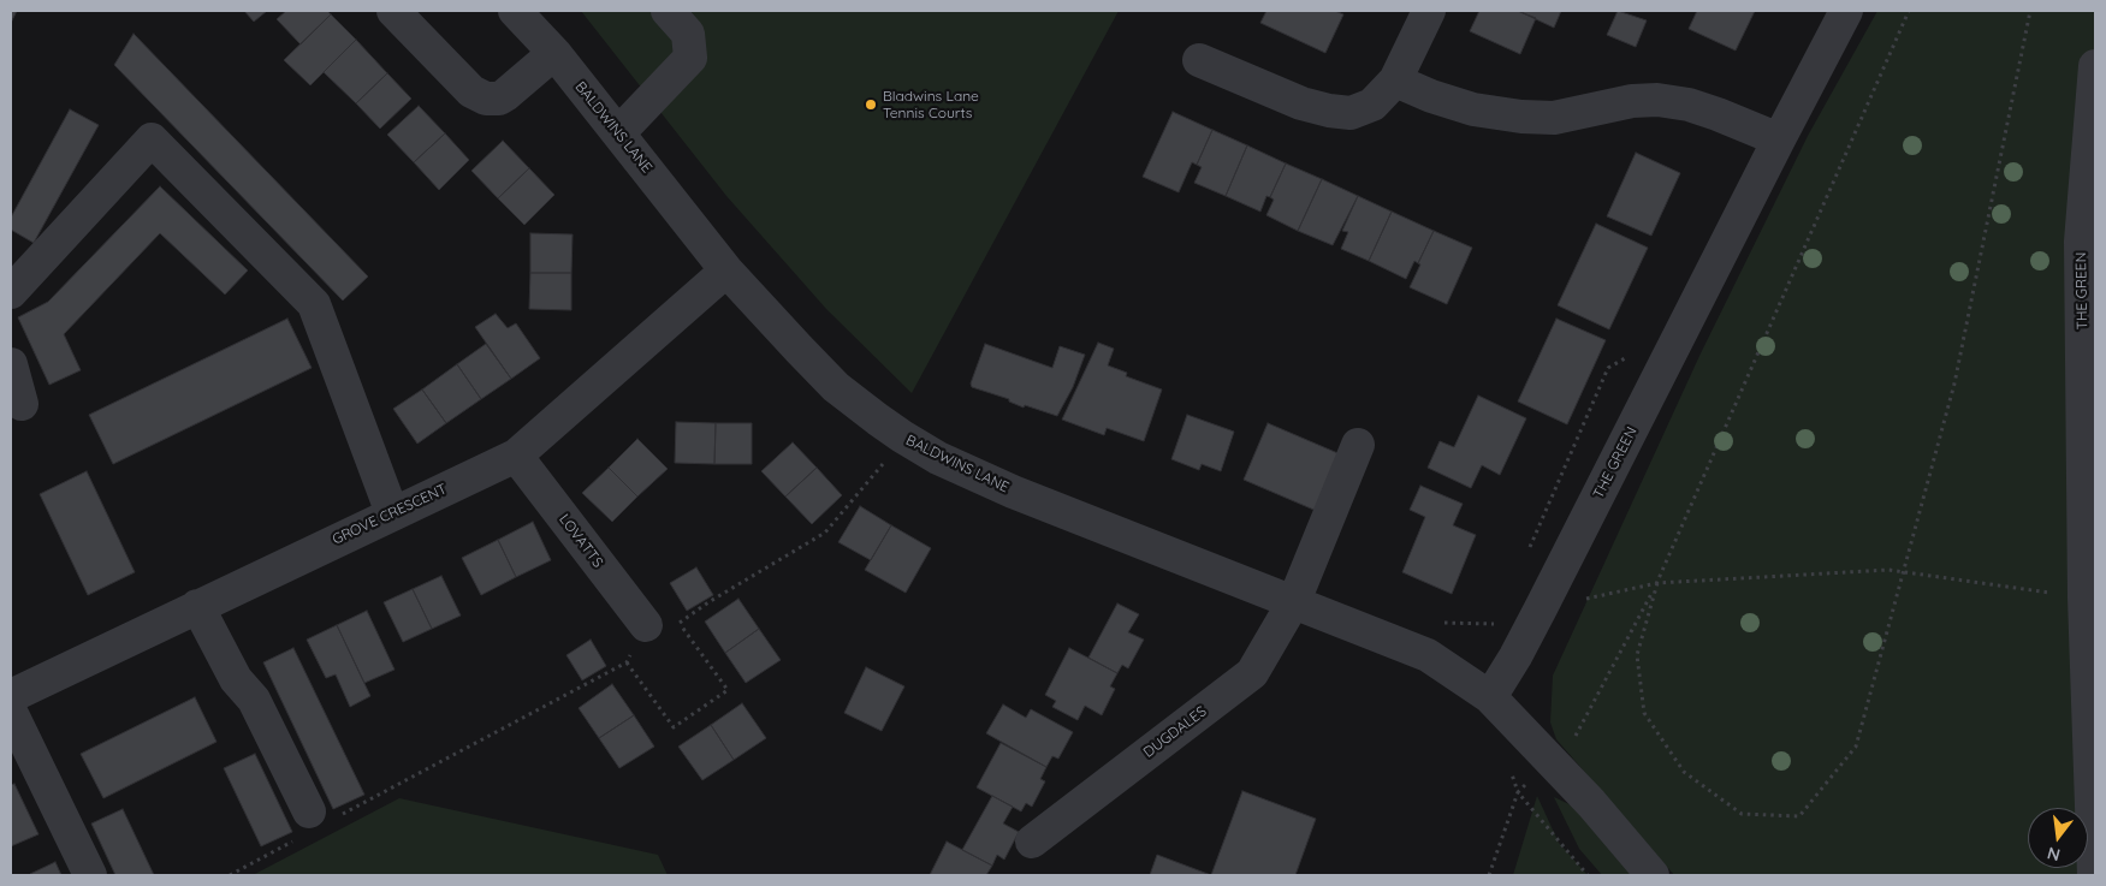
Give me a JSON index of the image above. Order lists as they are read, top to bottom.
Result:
{
  "streets": {
    "street": [
      "BALDWINS LANE",
      "THE GREEN",
      "GROVE CRESCENT",
      "LOVATTS",
      "DUGDALES"
    ]
  },
  "crossings": [
    ["BALDWINS LANE", "THE GREEN"],
    ["BALDWINS LANE", "GROVE CRESCENT"],
    ["BALDWINS LANE", "DUGDALES"],
    ["GROVE CRESCENT", "LOVATTS"]
  ],
  "places": ["Bladwins Lane Tennis Courts"],
  "north": "bottom"
}
